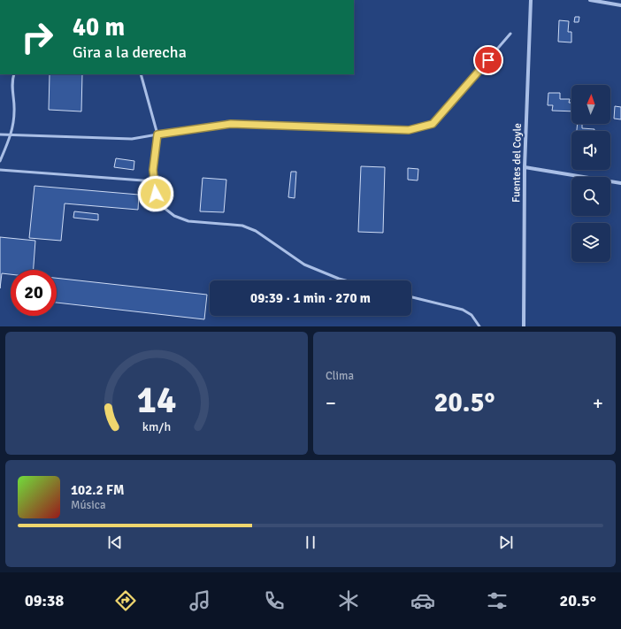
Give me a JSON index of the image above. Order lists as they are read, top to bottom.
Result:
{
  "streets": {
    "street": ["Fuentes del Coyle"]
  },
  "north": "top",
  "page": {
    "turn": ["40 m", "Gira a la derecha"],
    "limit": "20",
    "trip": "09:39 · 1 min · 270 m",
    "tile": "Clima",
    "heat": ["−", "20.5°", "+"],
    "song": ["102.2 FM", "Música"],
    "tabs": ["09:38", "20.5°"],
    "gauge": ["14", "km/h"]
  }
}
